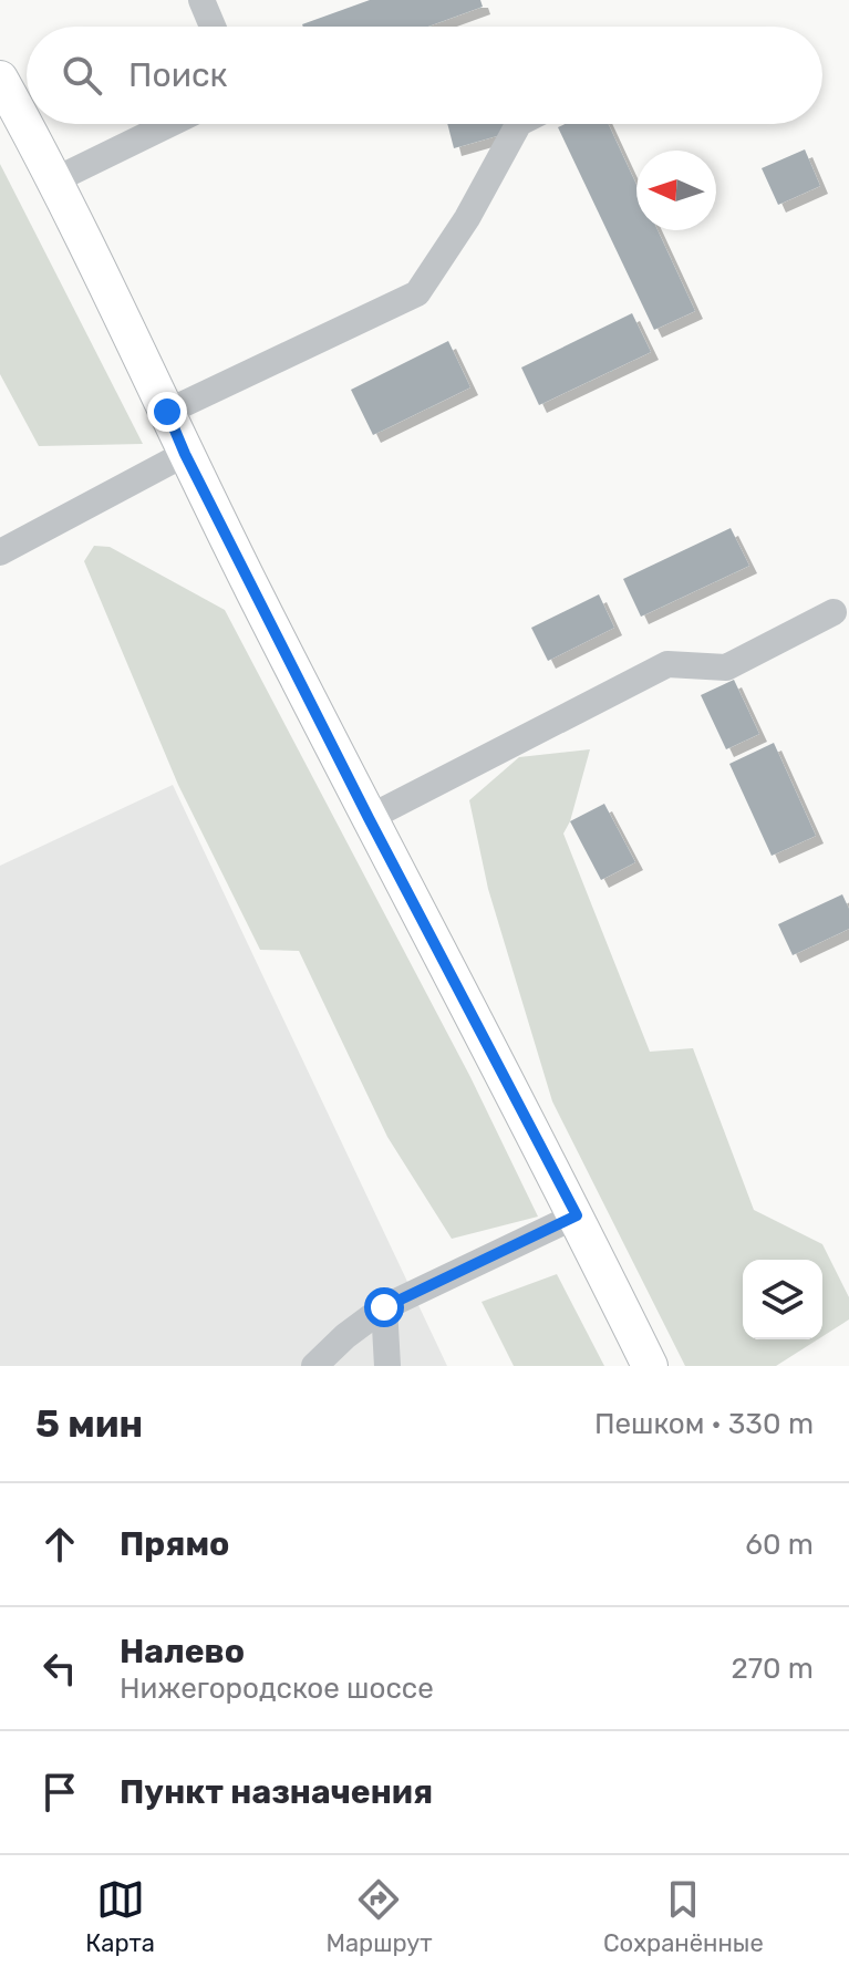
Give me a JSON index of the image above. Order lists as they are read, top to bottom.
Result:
{
  "north": "left",
  "page": {
    "search": "Поиск",
    "heading": ["5 мин", "Пешком · 330 m"],
    "list": [
      ["Прямо", "60 m"],
      ["Налево", "Нижегородское шоссе", "270 m"],
      "Пункт назначения"
    ],
    "nav": ["Карта", "Маршрут", "Сохранённые"]
  }
}
